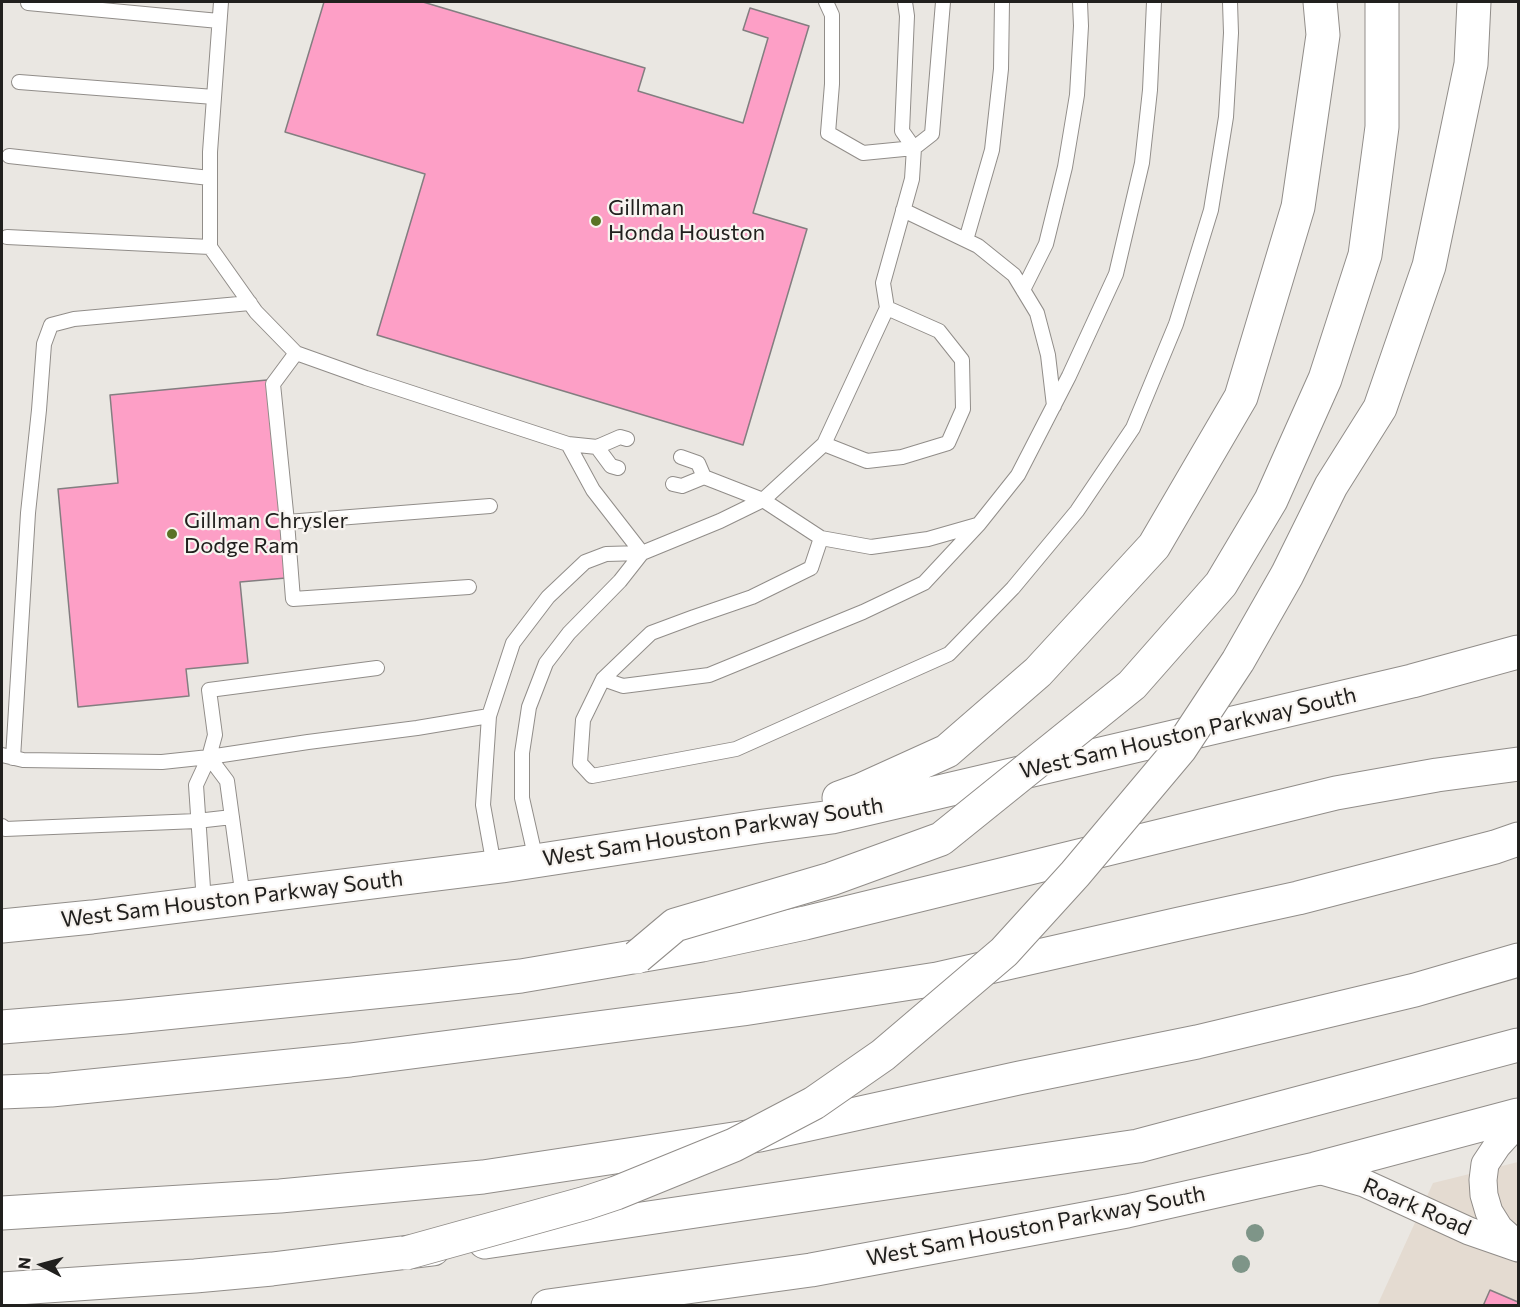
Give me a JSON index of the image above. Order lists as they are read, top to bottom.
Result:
{
  "streets": {
    "main road": ["West Sam Houston Parkway South"],
    "street": ["Roark Road"]
  },
  "crossings": [
    ["West Sam Houston Parkway South", "Roark Road"]
  ],
  "places": ["Gillman Honda Houston", "Gillman Chrysler Dodge Ram"],
  "north": "left"
}
